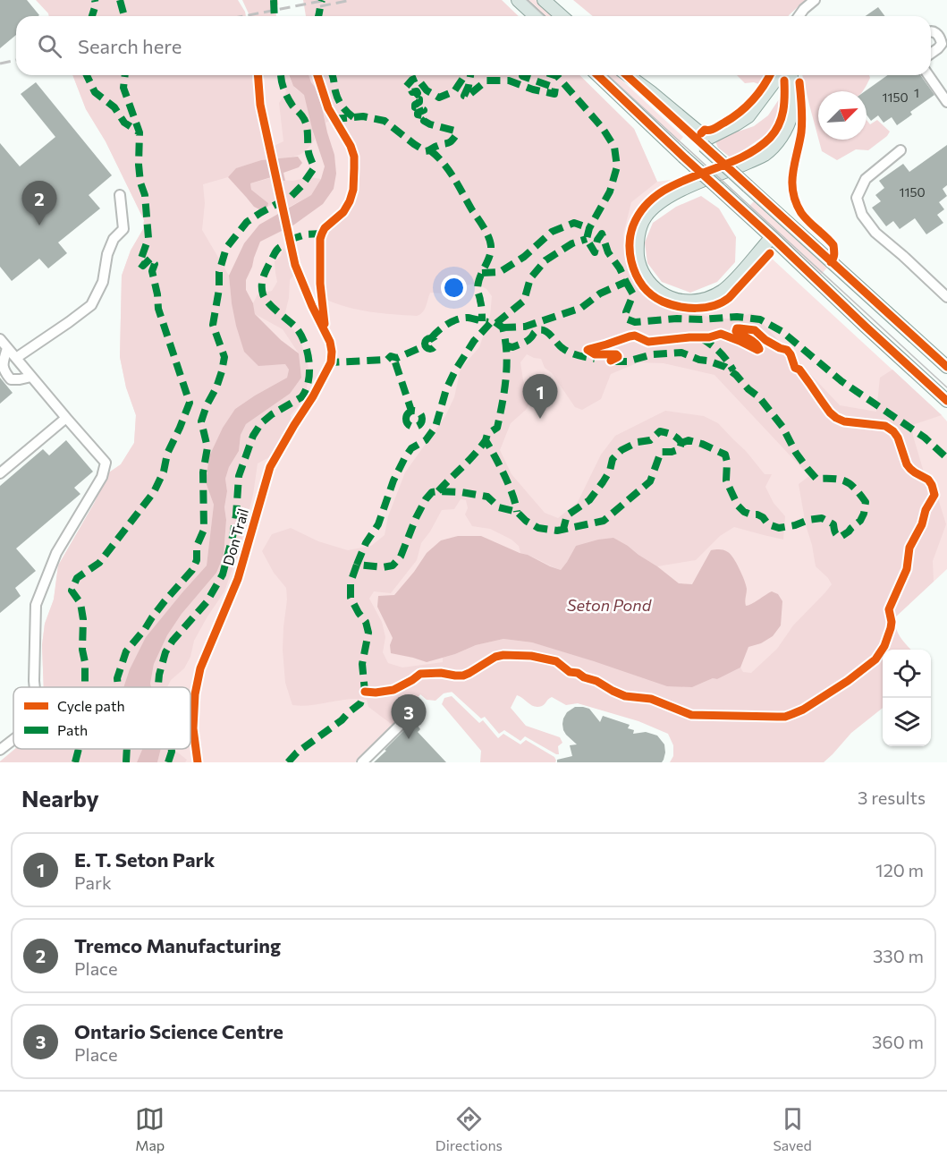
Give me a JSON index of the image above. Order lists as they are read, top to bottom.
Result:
{
  "streets": {
    "cycle path": ["Don Trail"]
  },
  "water": ["Seton Pond"],
  "house_numbers": ["1", "1150", "1150"],
  "legend": ["Cycle path", "Path"],
  "north": "top right",
  "page": {
    "search": "Search here",
    "pins": ["2", "1", "3"],
    "heading": ["Nearby", "3 results"],
    "list": [
      {
        "mark": "1",
        "name": "E. T. Seton Park",
        "note": "Park",
        "value": "120 m"
      },
      {
        "mark": "2",
        "name": "Tremco Manufacturing",
        "note": "Place",
        "value": "330 m"
      },
      {
        "mark": "3",
        "name": "Ontario Science Centre",
        "note": "Place",
        "value": "360 m"
      }
    ],
    "nav": ["Map", "Directions", "Saved"]
  }
}
